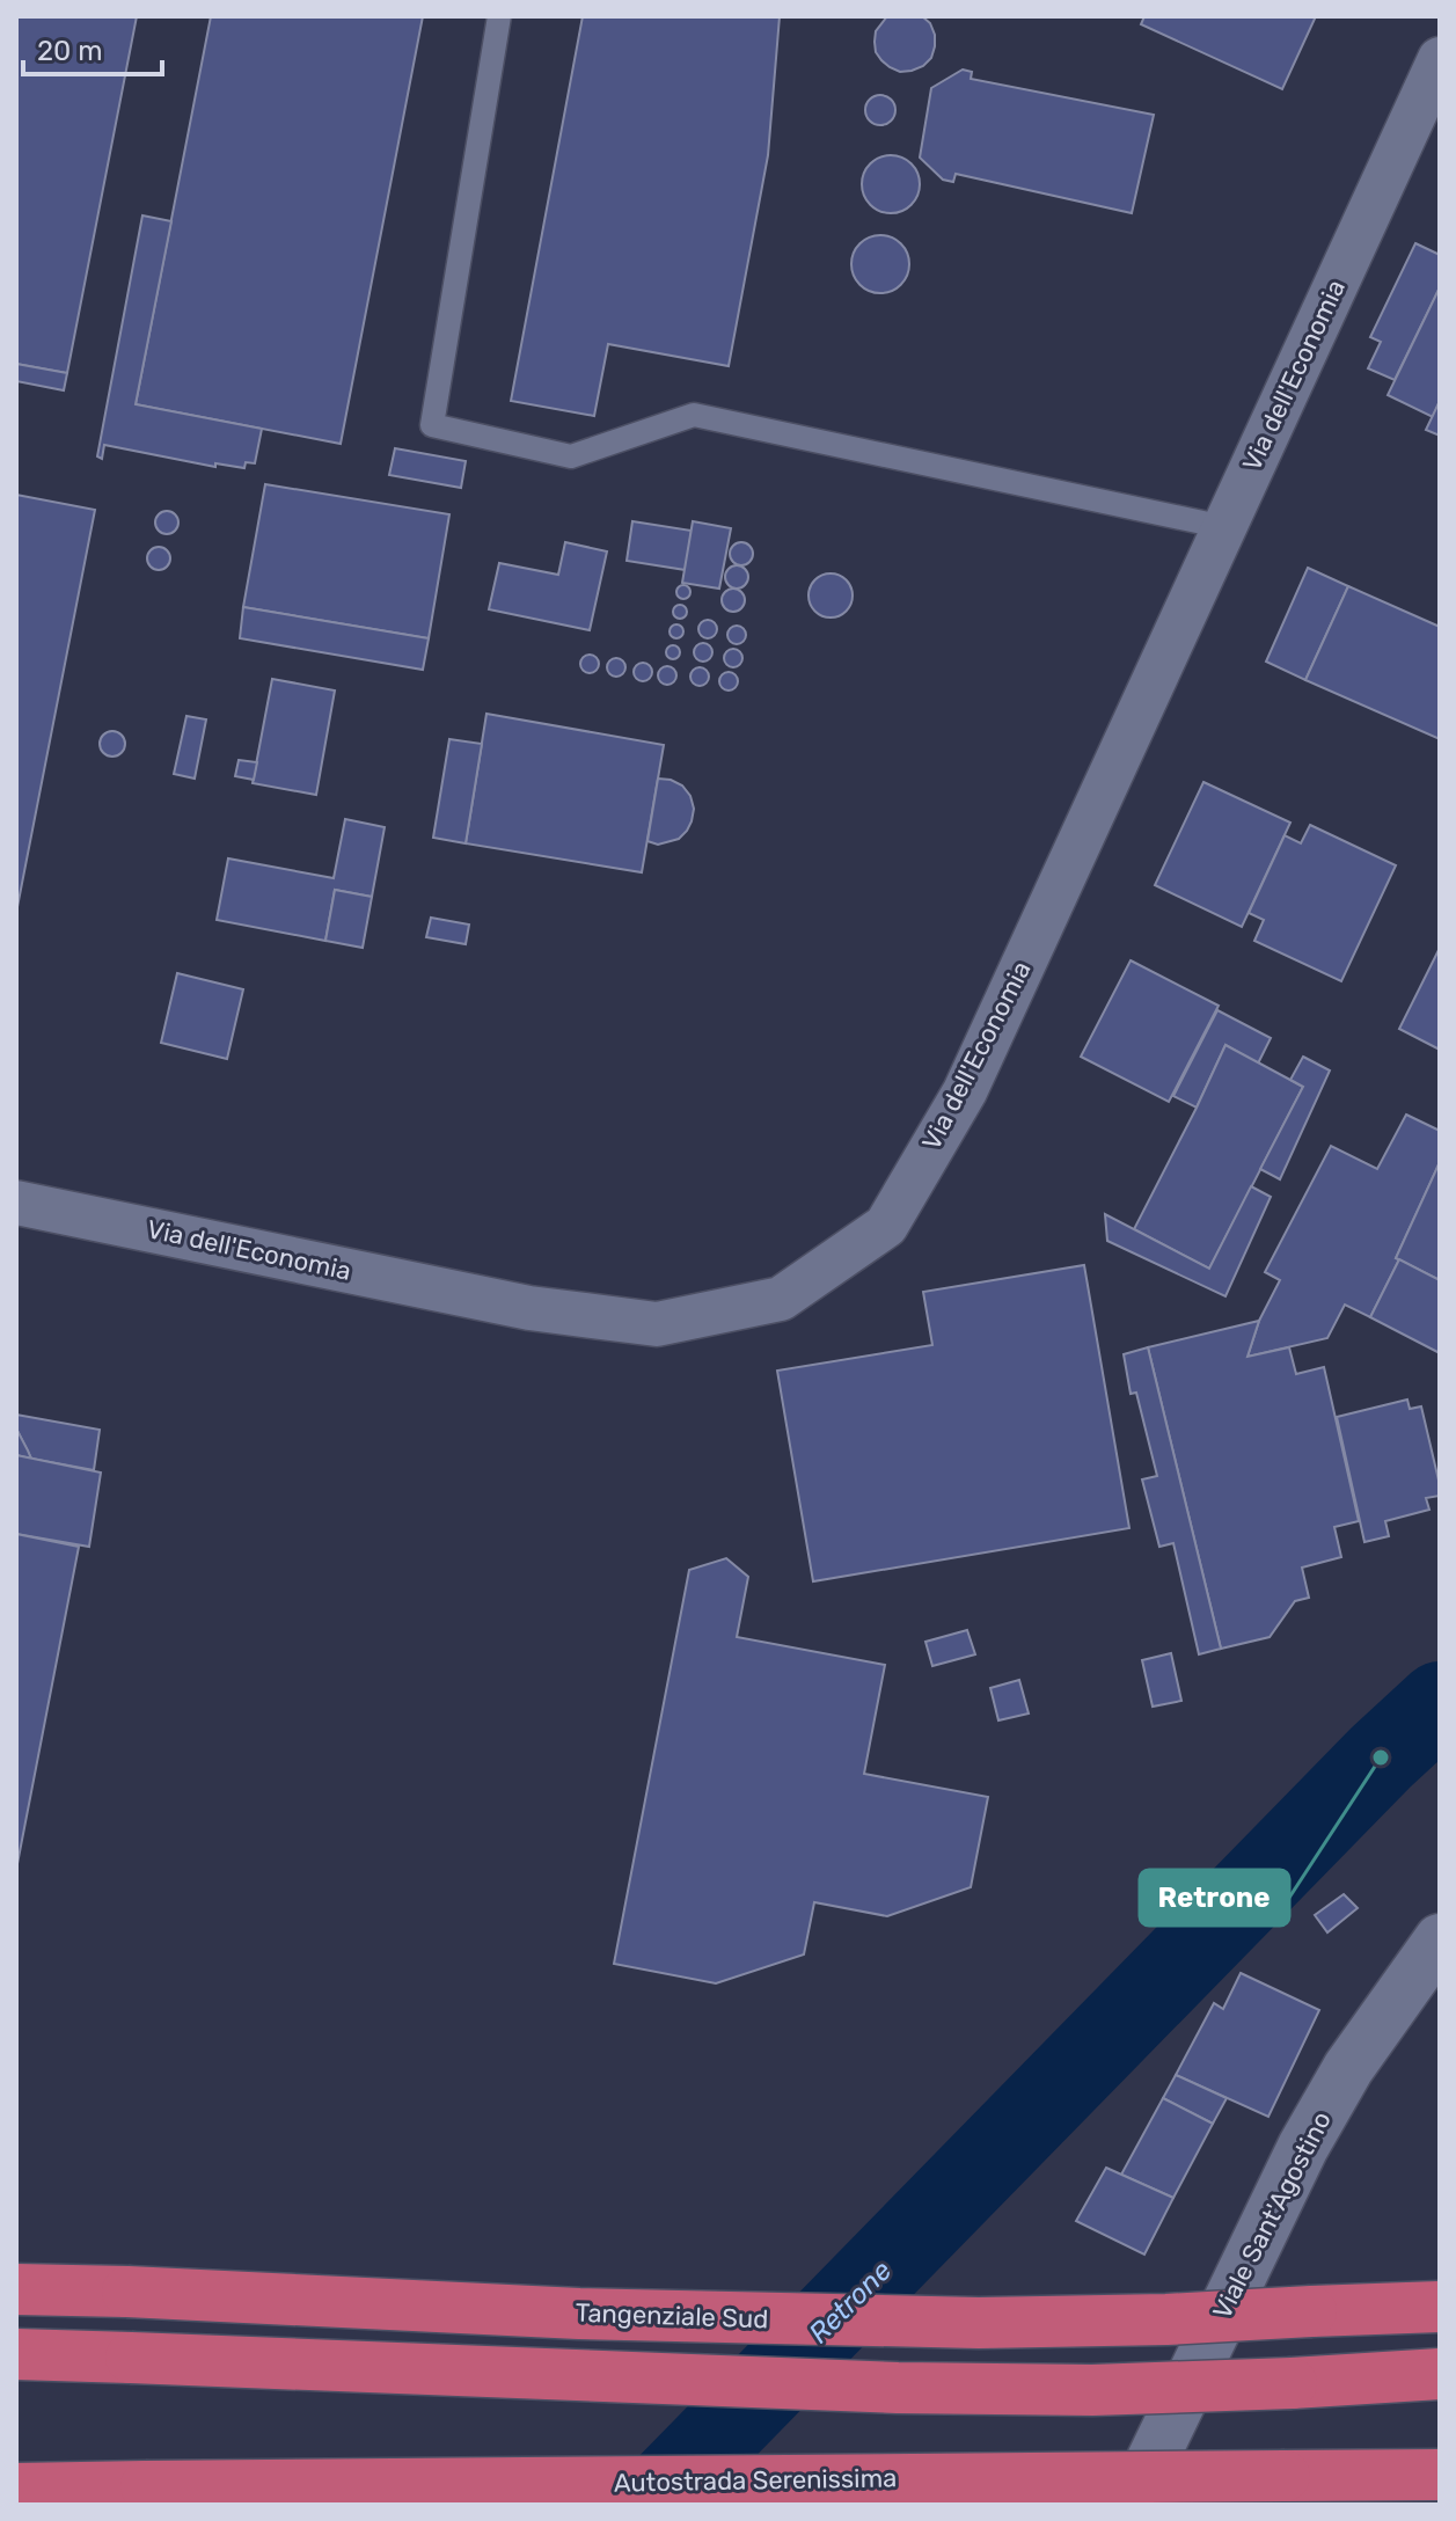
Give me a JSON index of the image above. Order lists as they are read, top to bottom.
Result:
{
  "streets": {
    "highway": ["Tangenziale Sud", "Autostrada Serenissima"],
    "main road": ["Viale Sant'Agostino"],
    "street": ["Via dell'Economia"]
  },
  "water": ["Retrone"],
  "places": ["Retrone"],
  "scale_bar": "20 m"
}
